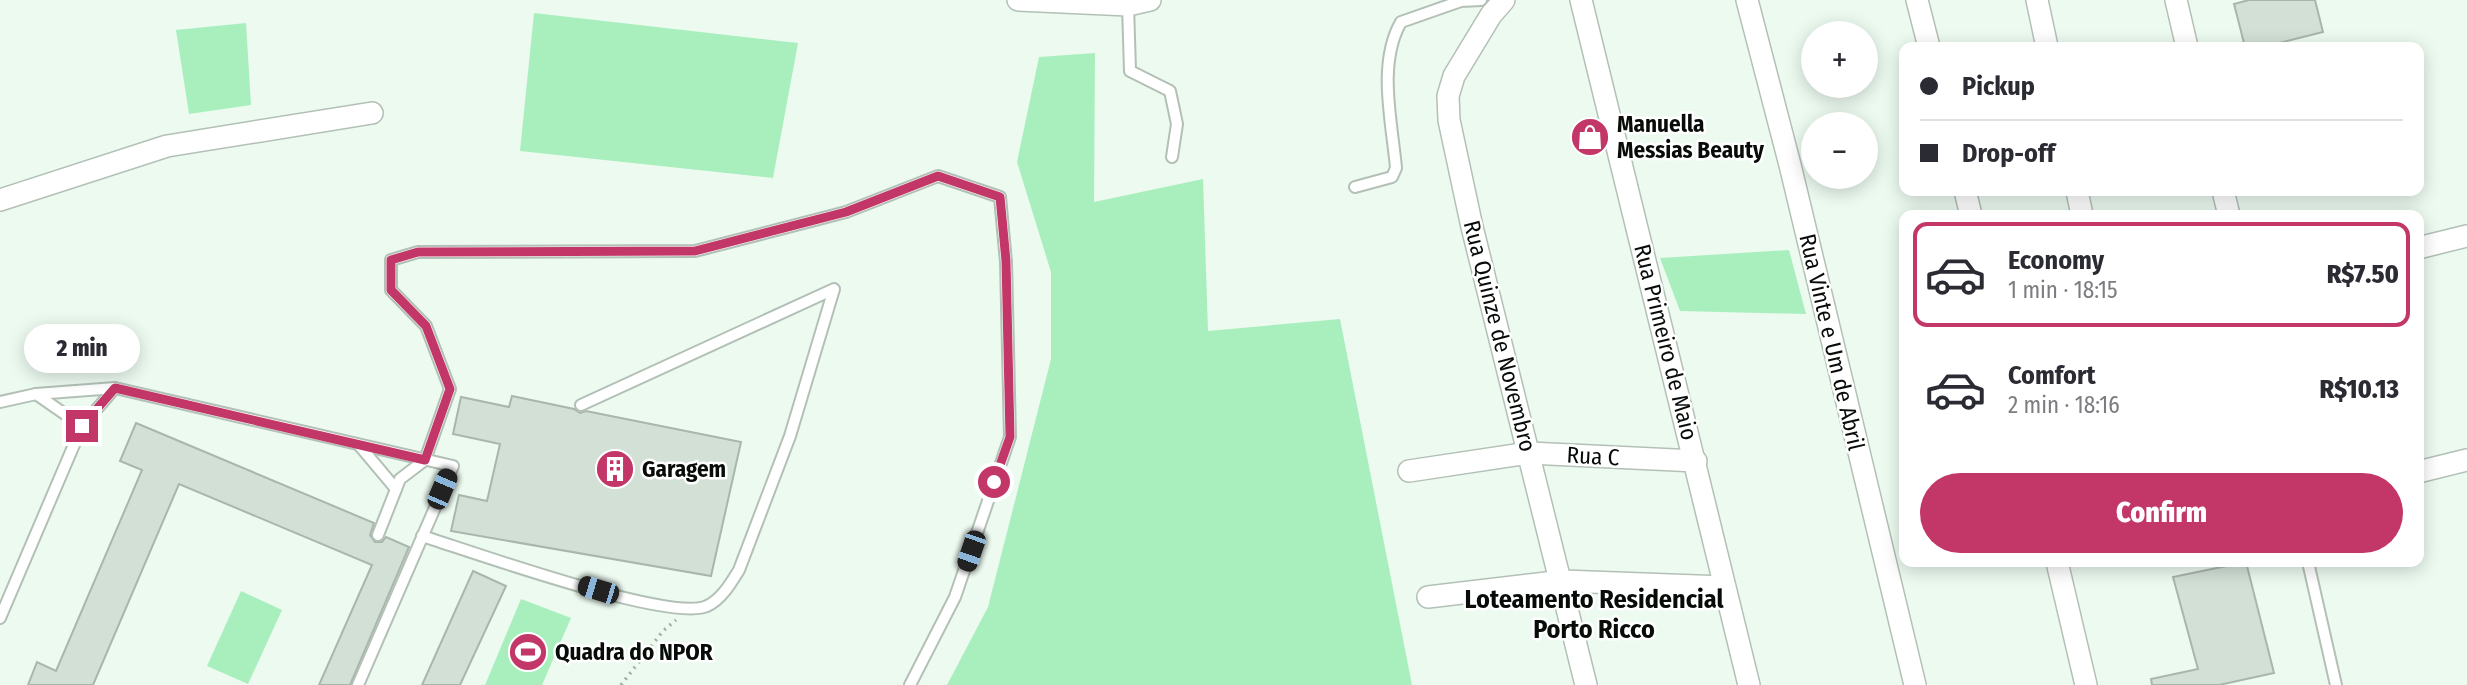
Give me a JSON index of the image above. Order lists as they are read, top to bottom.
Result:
{
  "streets": {
    "street": [
      "Rua Quinze de Novembro",
      "Rua Primeiro de Maio",
      "Rua Vinte e Um de Abril",
      "Rua C"
    ]
  },
  "crossings": [
    ["Rua Quinze de Novembro", "Rua C"],
    ["Rua Primeiro de Maio", "Rua C"]
  ],
  "districts": ["Loteamento Residencial Porto Ricco"],
  "places": {
    "shop": ["Manuella Messias Beauty"],
    "building": ["Garagem"],
    "sports": ["Quadra do NPOR"]
  },
  "page": {
    "map_buttons": ["+", "−"],
    "banner": ["Pickup", "Drop-off"],
    "list": [
      {
        "name": "Economy",
        "note": "1 min · 18:15",
        "value": "R$7.50"
      },
      {
        "name": "Comfort",
        "note": "2 min · 18:16",
        "value": "R$10.13"
      }
    ],
    "bubble": "2 min",
    "buttons": "Confirm"
  }
}
